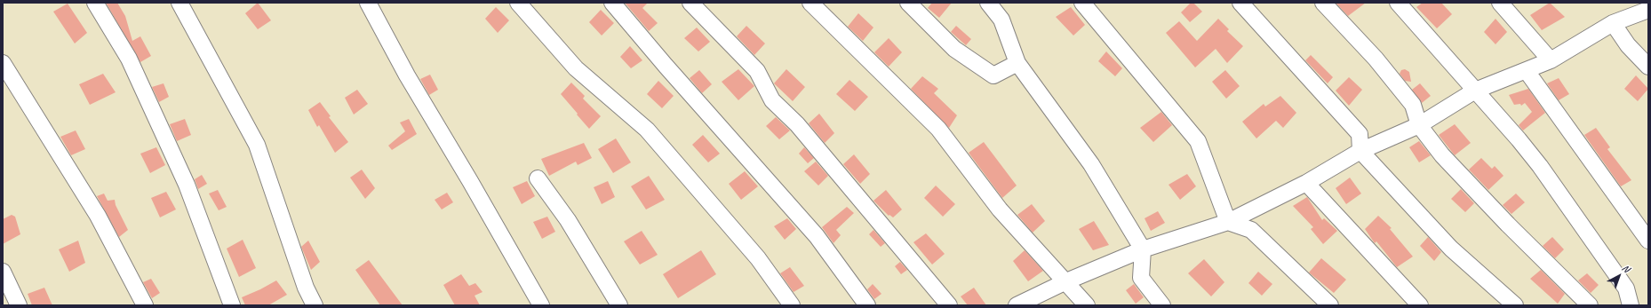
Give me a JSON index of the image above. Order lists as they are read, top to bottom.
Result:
{
  "north": "top right"
}
